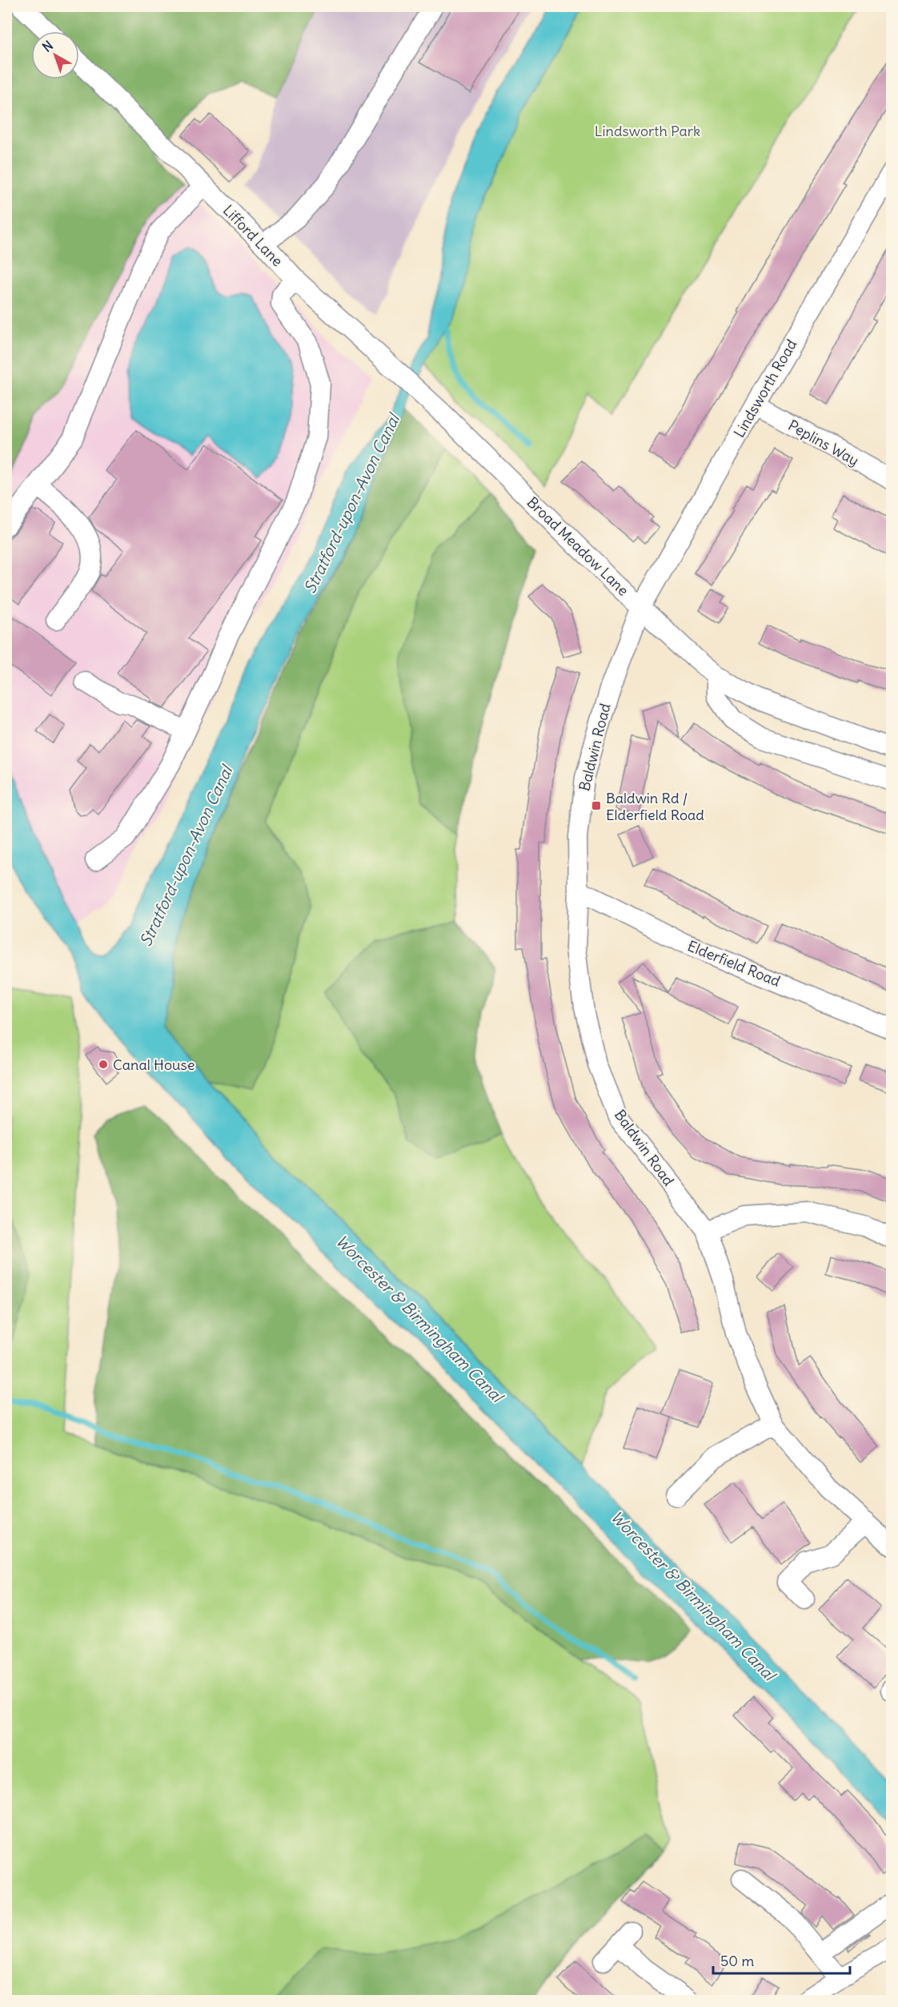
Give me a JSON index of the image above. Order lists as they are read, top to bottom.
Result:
{
  "streets": {
    "street": [
      "Lifford Lane",
      "Lindsworth Road",
      "Peplins Way",
      "Broad Meadow Lane",
      "Baldwin Road",
      "Elderfield Road"
    ]
  },
  "crossings": [
    ["Lifford Lane", "Broad Meadow Lane"],
    ["Lindsworth Road", "Peplins Way"],
    ["Lindsworth Road", "Broad Meadow Lane"],
    ["Lindsworth Road", "Baldwin Road"],
    ["Broad Meadow Lane", "Baldwin Road"],
    ["Baldwin Road", "Elderfield Road"]
  ],
  "water": ["Stratford-upon-Avon Canal", "Worcester & Birmingham Canal"],
  "parks": ["Lindsworth Park"],
  "places": {
    "transit": ["Baldwin Rd / Elderfield Road"],
    "other": ["Canal House"]
  },
  "scale_bar": "50 m",
  "north": "top left"
}
